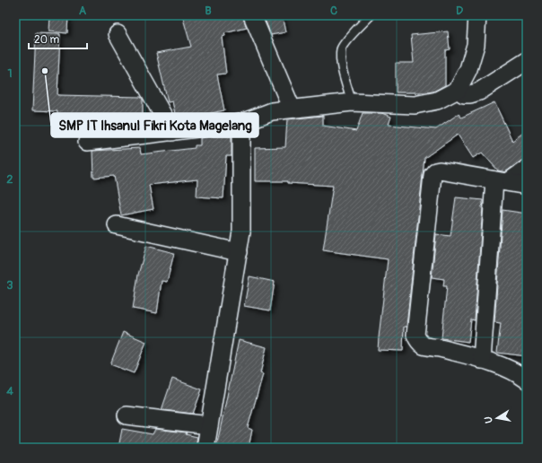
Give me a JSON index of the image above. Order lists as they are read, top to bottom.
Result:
{
  "places": ["SMP IT Ihsanul Fikri Kota Magelang"],
  "scale_bar": "20 m",
  "north": "left",
  "grid": {
    "columns": [
      "A",
      "B",
      "C",
      "D"
    ],
    "rows": [
      "1",
      "2",
      "3",
      "4"
    ]
  }
}
